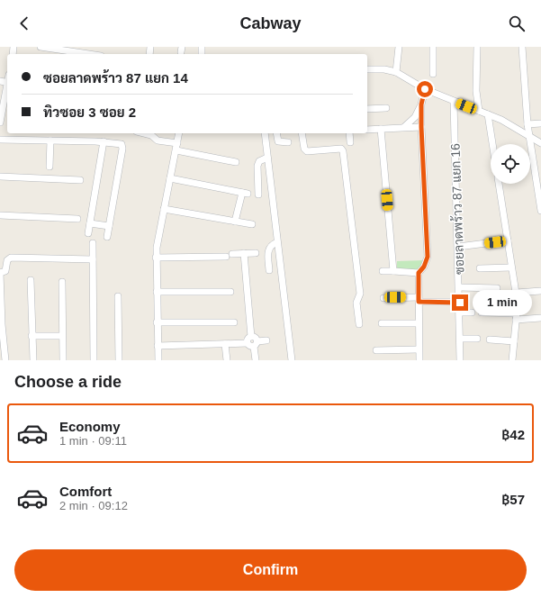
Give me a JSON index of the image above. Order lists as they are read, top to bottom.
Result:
{
  "streets": {
    "street": ["ซอยลาดพร้าว 87 แยก 16"]
  },
  "page": {
    "header": "Cabway",
    "banner": ["ซอยลาดพร้าว 87 แยก 14", "ทิวซอย 3 ซอย 2"],
    "bubble": "1 min",
    "heading": "Choose a ride",
    "list": [
      {
        "name": "Economy",
        "note": "1 min · 09:11",
        "value": "฿42"
      },
      {
        "name": "Comfort",
        "note": "2 min · 09:12",
        "value": "฿57"
      }
    ],
    "buttons": "Confirm"
  }
}
